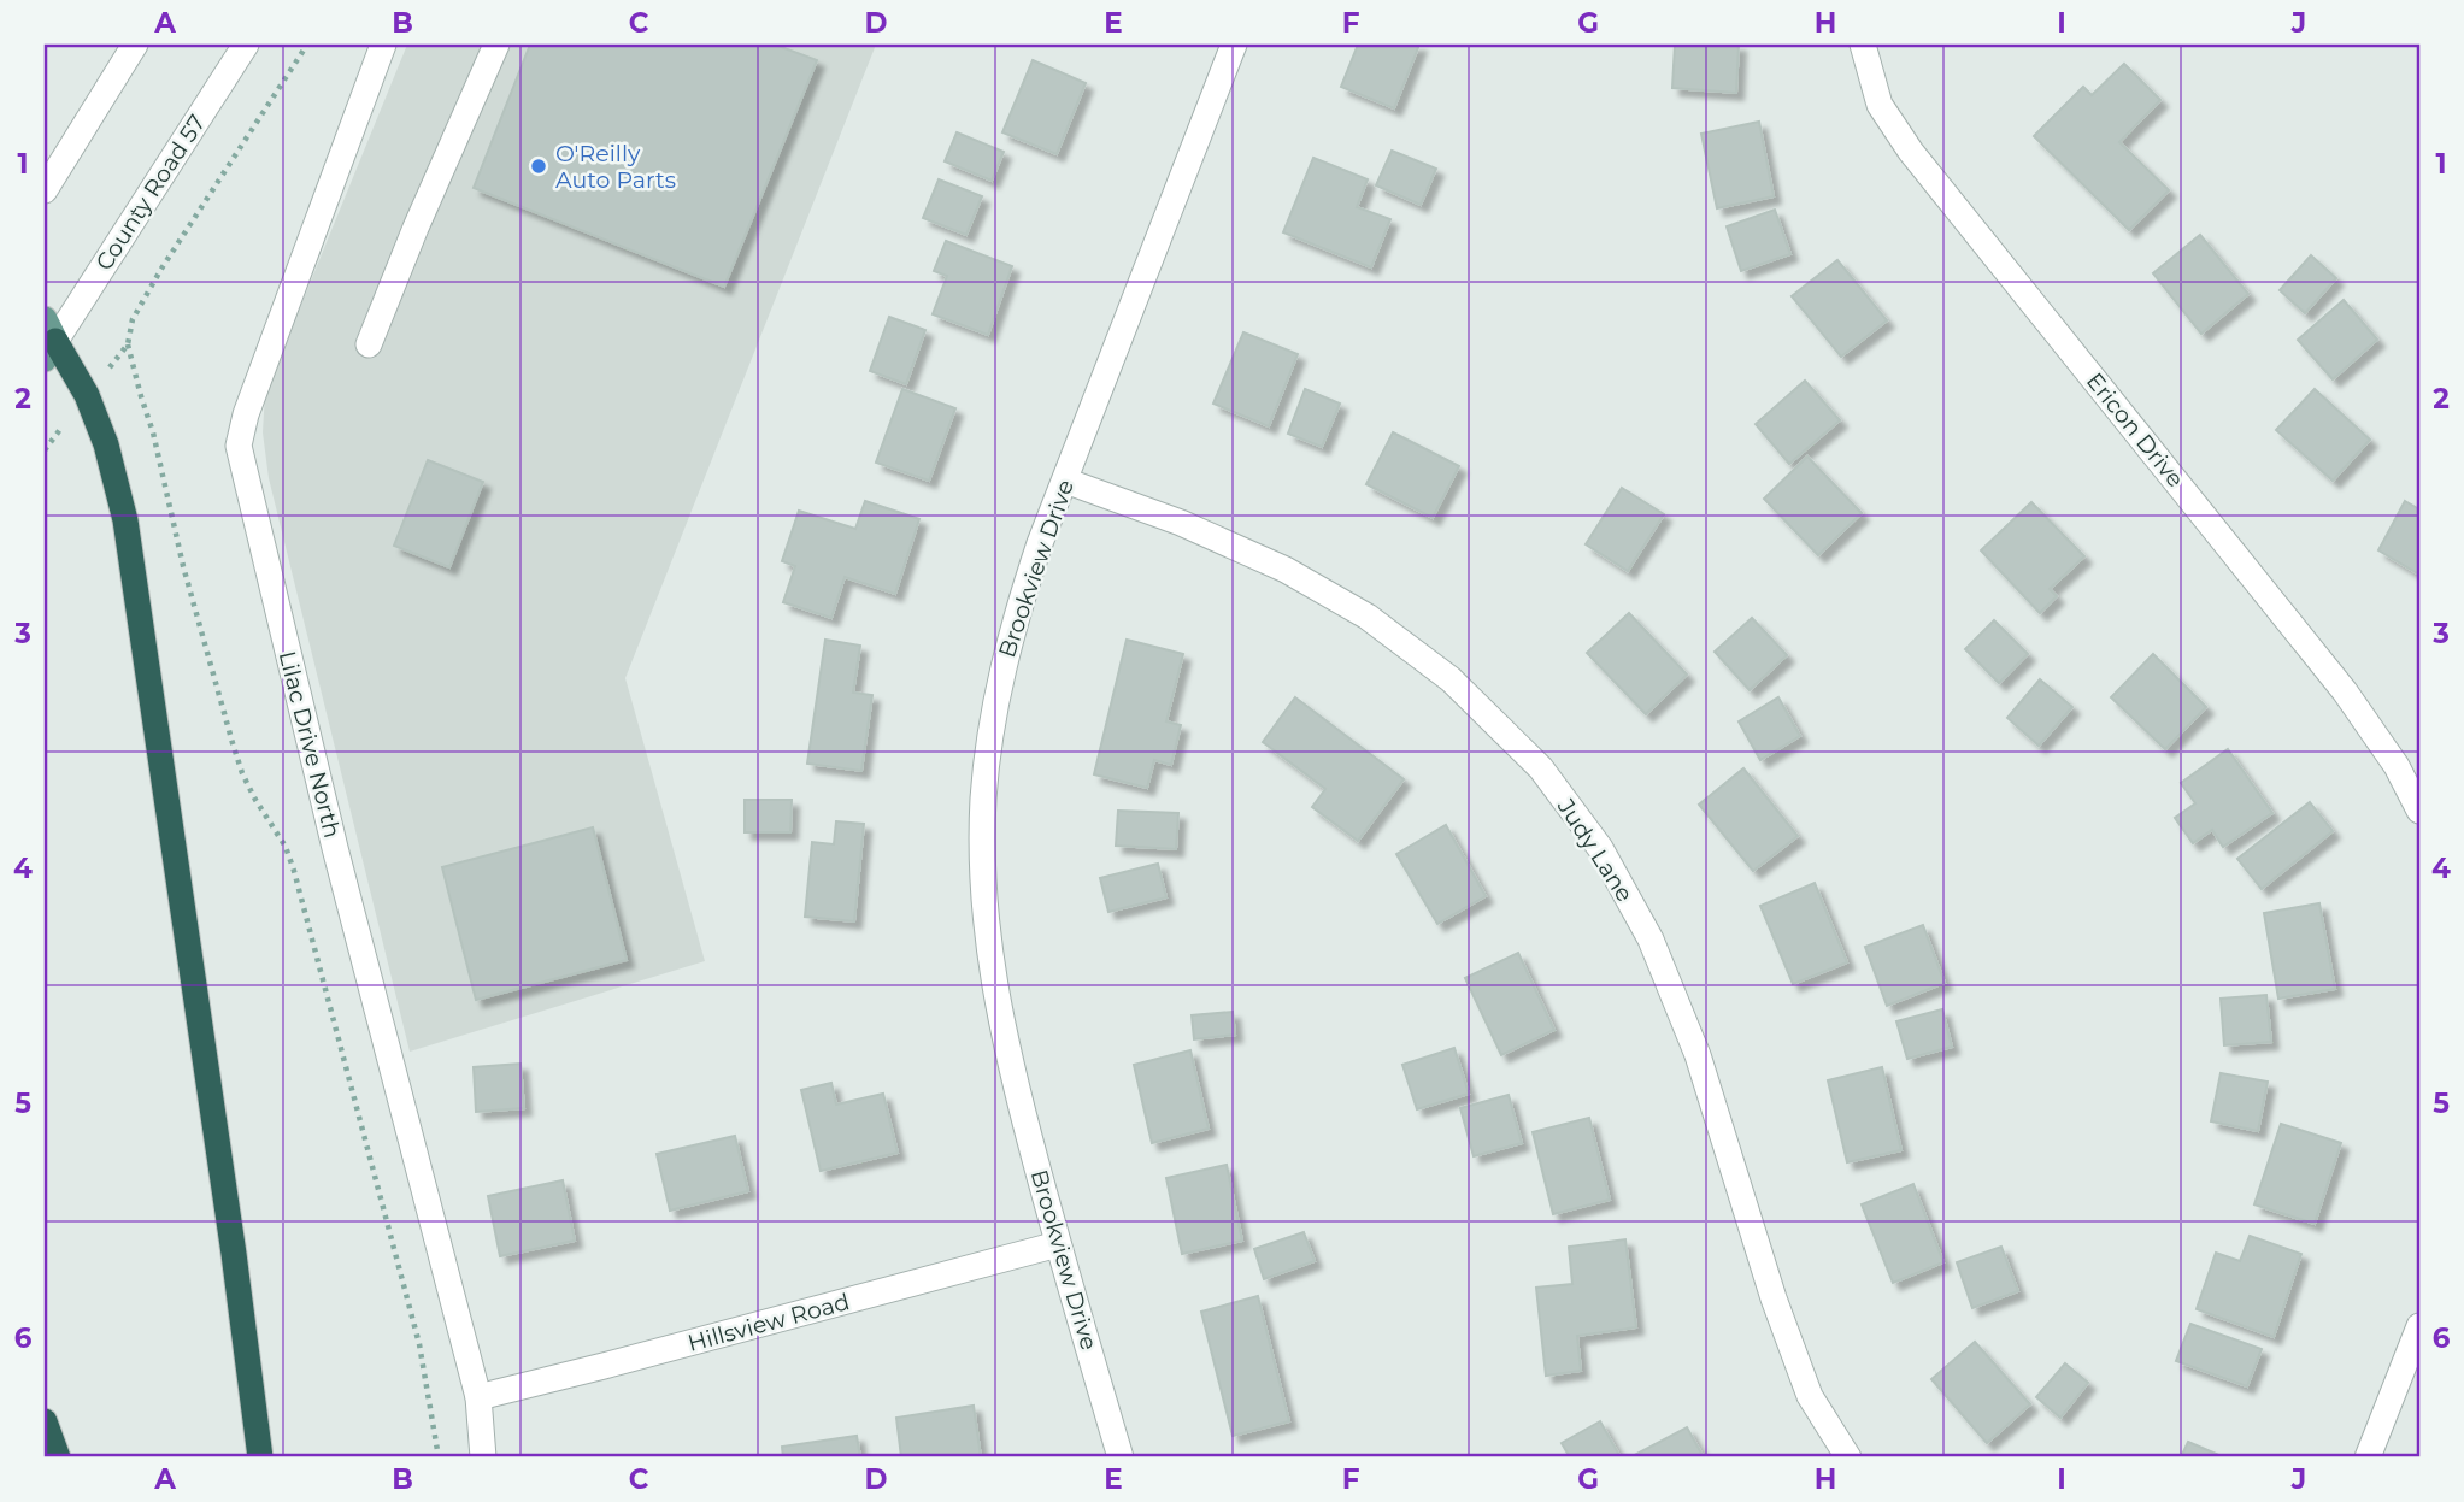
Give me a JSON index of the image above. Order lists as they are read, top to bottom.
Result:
{
  "streets": {
    "street": [
      "County Road 57",
      "Ericon Drive",
      "Brookview Drive",
      "Lilac Drive North",
      "Judy Lane",
      "Hillsview Road"
    ]
  },
  "crossings": [
    ["Brookview Drive", "Judy Lane"],
    ["Brookview Drive", "Hillsview Road"],
    ["Lilac Drive North", "Hillsview Road"]
  ],
  "places": ["O'Reilly Auto Parts"],
  "grid": {
    "columns": [
      "A",
      "B",
      "C",
      "D",
      "E",
      "F",
      "G",
      "H",
      "I",
      "J"
    ],
    "rows": [
      "1",
      "2",
      "3",
      "4",
      "5",
      "6"
    ]
  }
}
